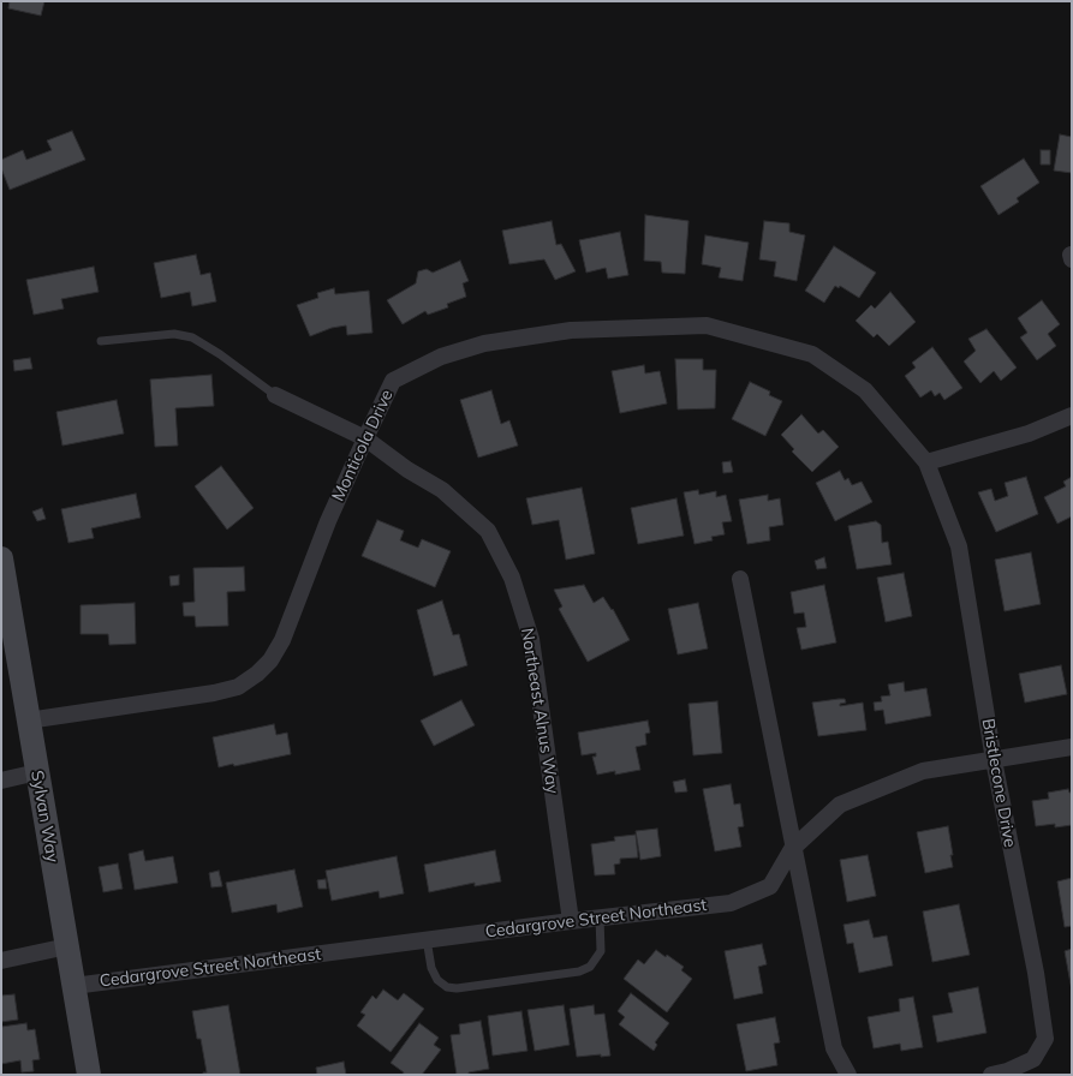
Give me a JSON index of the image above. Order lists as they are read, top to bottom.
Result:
{
  "streets": {
    "main road": ["Sylvan Way"],
    "street": [
      "Monticola Drive",
      "Northeast Alnus Way",
      "Bristlecone Drive",
      "Cedargrove Street Northeast"
    ]
  },
  "crossings": [
    ["Monticola Drive", "Northeast Alnus Way"],
    ["Monticola Drive", "Bristlecone Drive"],
    ["Monticola Drive", "Sylvan Way"],
    ["Northeast Alnus Way", "Cedargrove Street Northeast"],
    ["Bristlecone Drive", "Cedargrove Street Northeast"],
    ["Sylvan Way", "Cedargrove Street Northeast"]
  ]
}
